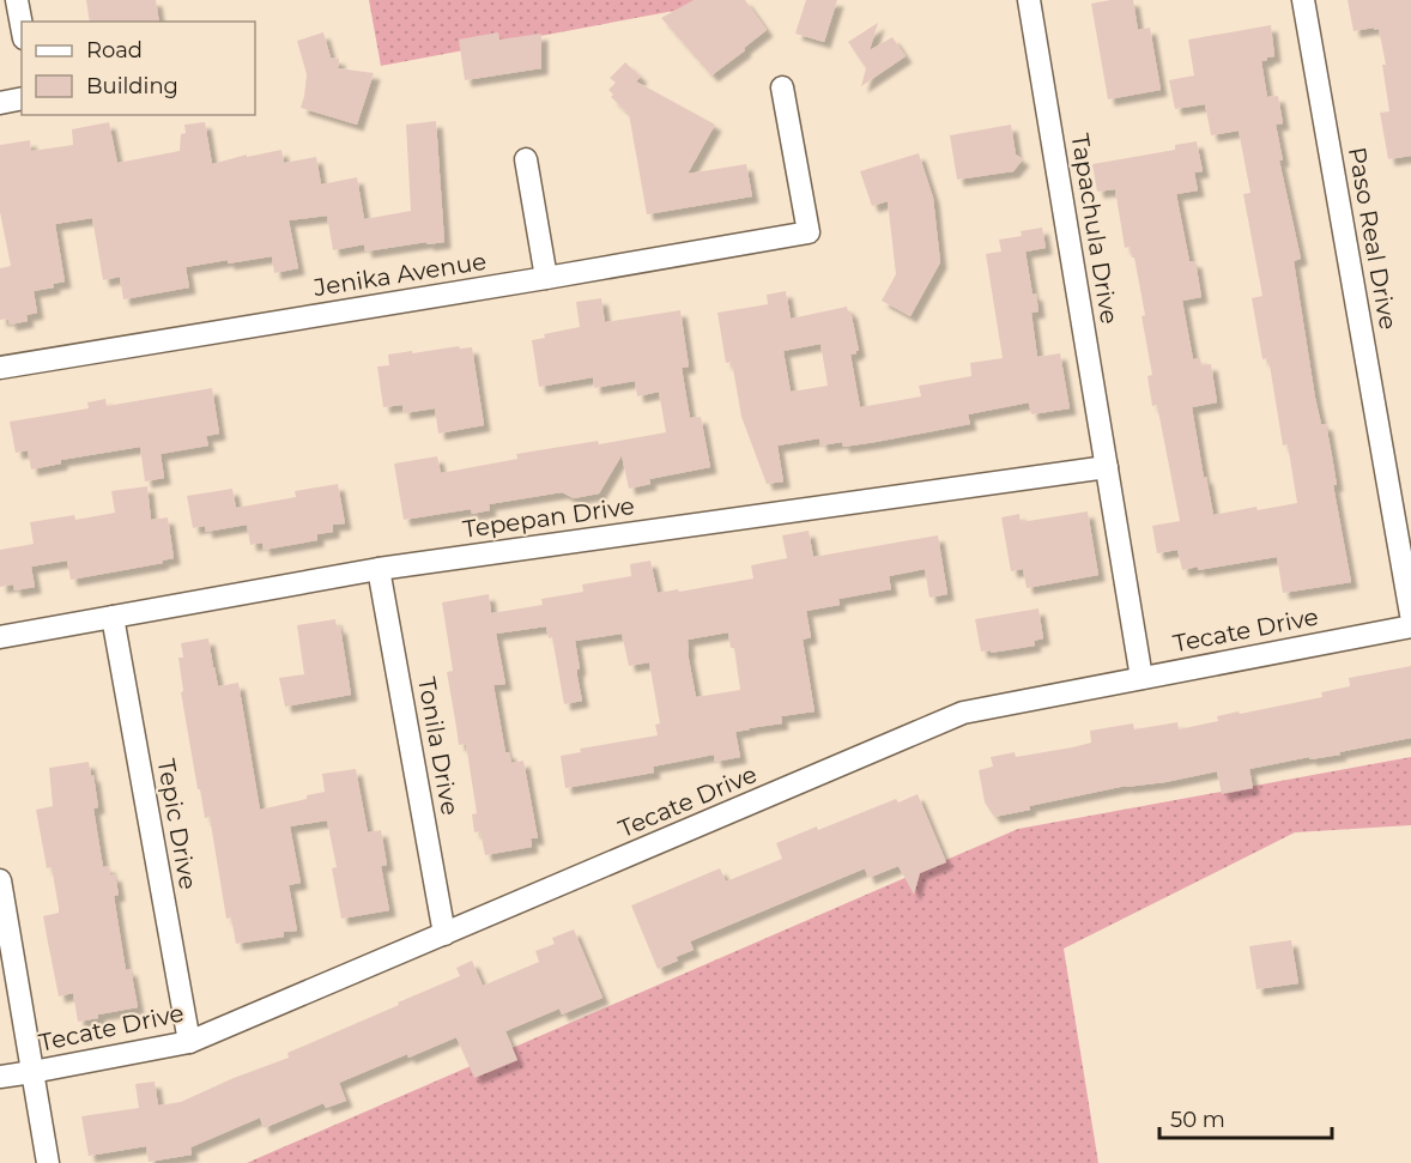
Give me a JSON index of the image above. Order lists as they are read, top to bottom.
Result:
{
  "streets": {
    "street": [
      "Tapachula Drive",
      "Paso Real Drive",
      "Jenika Avenue",
      "Tepepan Drive",
      "Tecate Drive",
      "Tonila Drive",
      "Tepic Drive"
    ]
  },
  "crossings": [
    ["Tapachula Drive", "Tepepan Drive"],
    ["Tapachula Drive", "Tecate Drive"],
    ["Tepepan Drive", "Tonila Drive"],
    ["Tepepan Drive", "Tepic Drive"],
    ["Tecate Drive", "Tonila Drive"],
    ["Tecate Drive", "Tepic Drive"]
  ],
  "legend": ["Road", "Building"],
  "scale_bar": "50 m"
}
